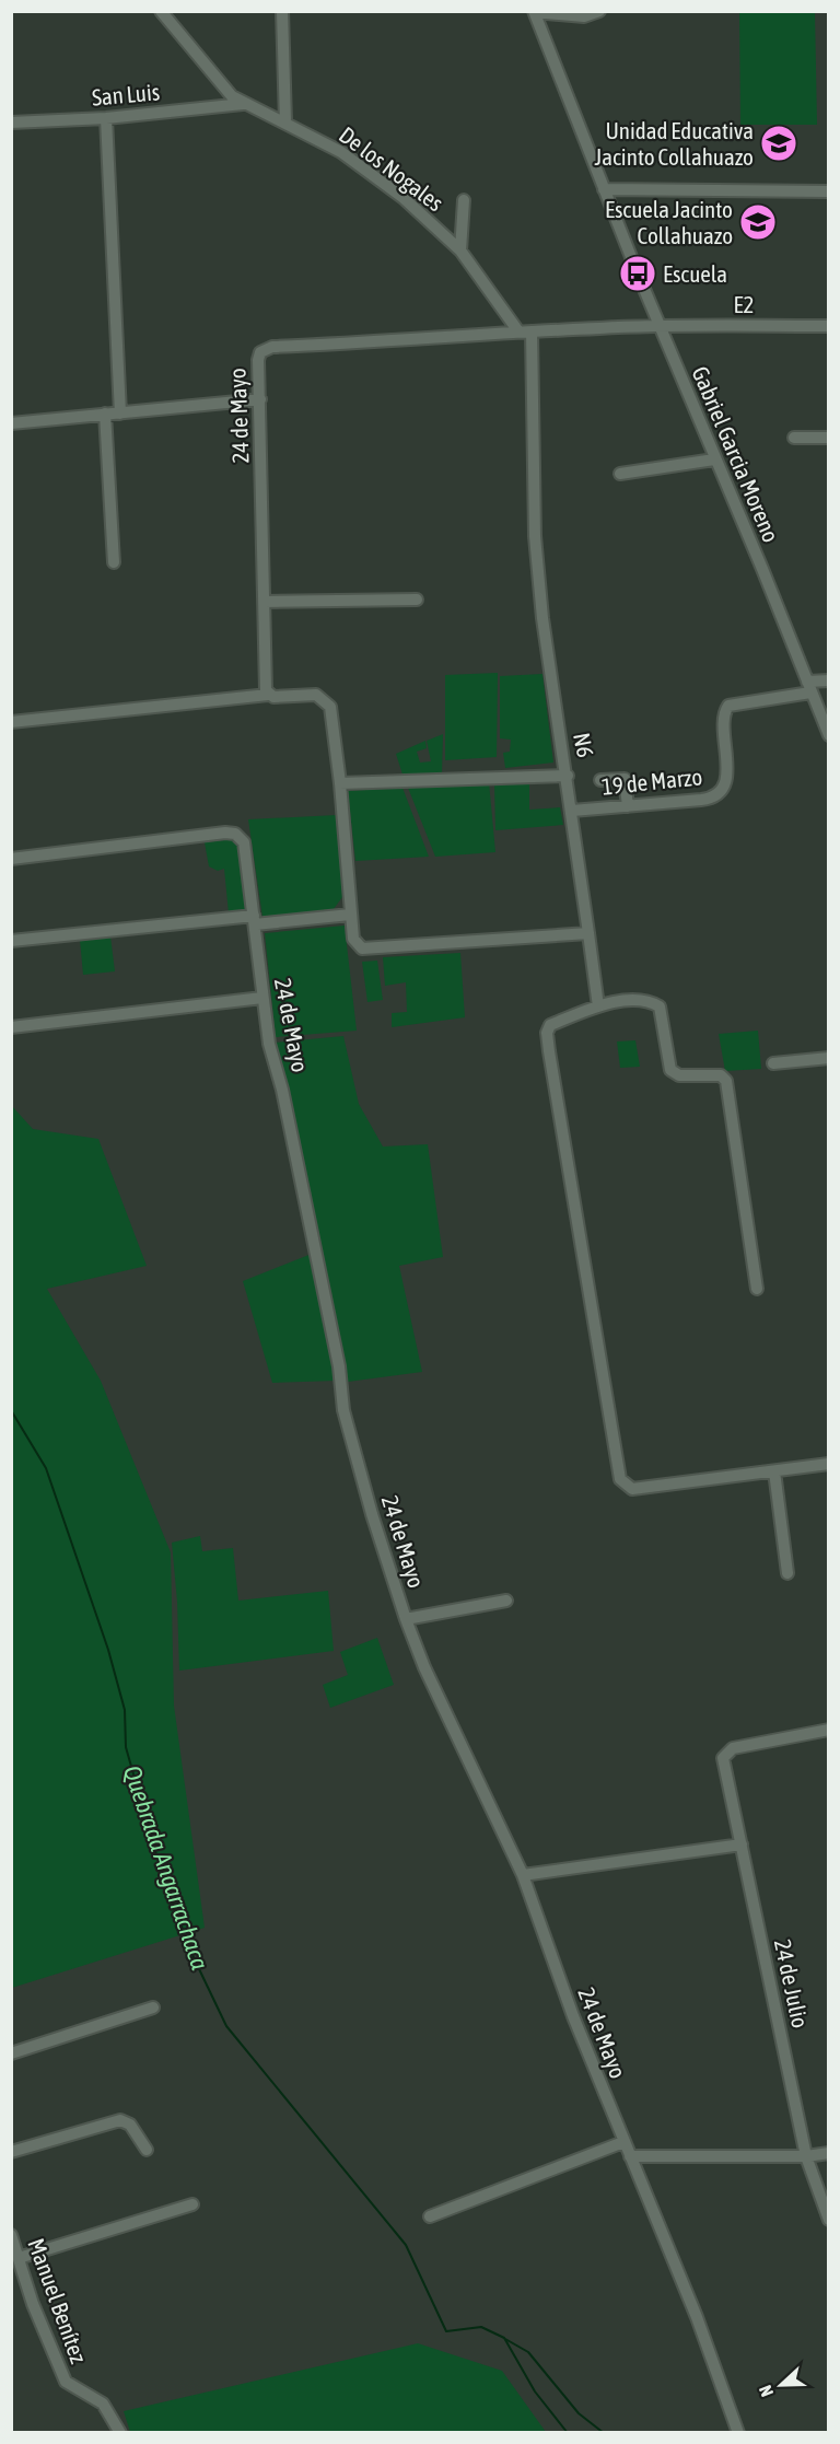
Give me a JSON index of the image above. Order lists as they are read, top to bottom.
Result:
{
  "streets": {
    "street": [
      "San Luis",
      "De los Nogales",
      "E2",
      "24 de Mayo",
      "Gabriel Garcia Moreno",
      "N6",
      "19 de Marzo",
      "24 de Julio",
      "Manuel Benítez"
    ]
  },
  "crossings": [
    ["San Luis", "De los Nogales"],
    ["De los Nogales", "24 de Mayo"],
    ["De los Nogales", "N6"],
    ["E2", "24 de Mayo"],
    ["E2", "Gabriel Garcia Moreno"],
    ["24 de Mayo", "Gabriel Garcia Moreno"],
    ["24 de Mayo", "N6"],
    ["Gabriel Garcia Moreno", "19 de Marzo"],
    ["N6", "19 de Marzo"]
  ],
  "water": ["Quebrada Angarrachaca"],
  "places": {
    "school or university": ["Unidad Educativa Jacinto Collahuazo", "Escuela Jacinto Collahuazo"],
    "bus stop": ["Escuela"]
  },
  "north": "left"
}
